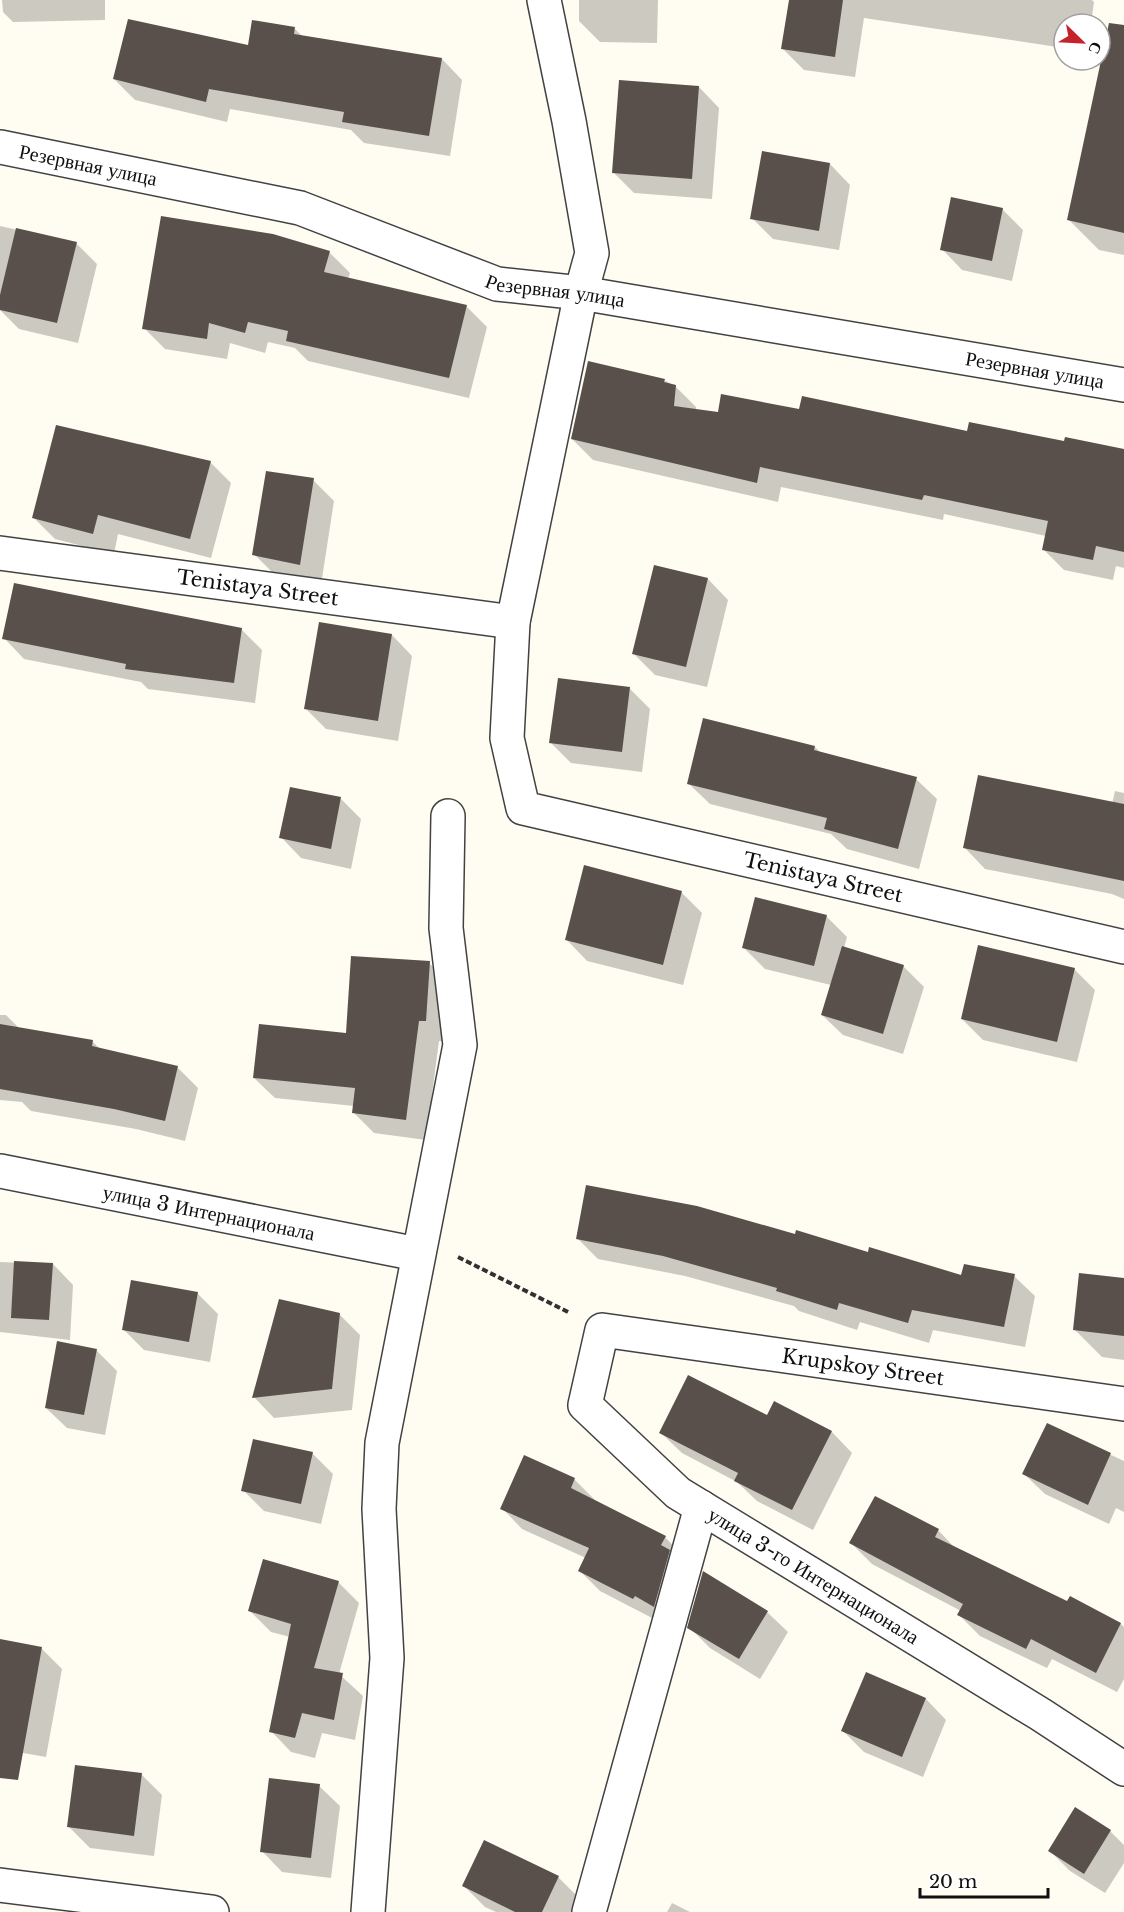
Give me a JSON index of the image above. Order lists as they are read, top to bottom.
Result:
{
  "streets": {
    "street": [
      "Резервная улица",
      "Tenistaya Street",
      "улица 3 Интернационала",
      "Krupskoy Street",
      "улица 3-го Интернационала"
    ]
  },
  "crossings": [
    ["Krupskoy Street", "улица 3-го Интернационала"]
  ],
  "scale_bar": "20 m",
  "north": "bottom right"
}
